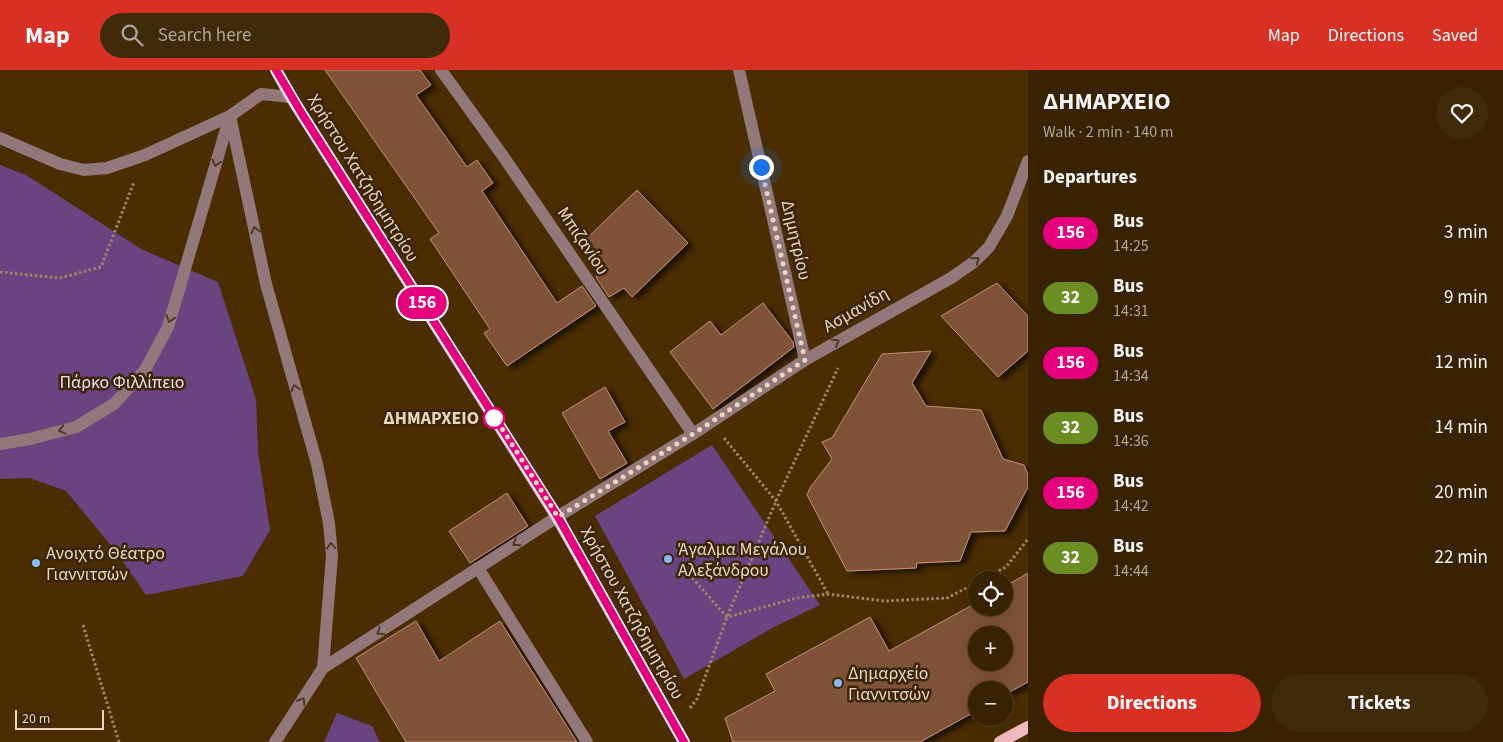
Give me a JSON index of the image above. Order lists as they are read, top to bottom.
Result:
{
  "streets": {
    "main road": ["Χρήστου Χατζηδημητρίου"],
    "street": ["Δημητρίου", "Μπιζανίου", "Ασμανίδη"]
  },
  "crossings": [
    ["Χρήστου Χατζηδημητρίου", "Ασμανίδη"],
    ["Δημητρίου", "Ασμανίδη"],
    ["Μπιζανίου", "Ασμανίδη"]
  ],
  "parks": ["Πάρκο Φιλλίπειο"],
  "places": [
    "ΔΗΜΑΡΧΕΙΟ",
    "Άγαλμα Μεγάλου Αλεξάνδρου",
    "Ανοιχτό Θέατρο Γιαννιτσών",
    "Δημαρχείο Γιαννιτσών"
  ],
  "lines": ["bus line 156"],
  "scale_bar": "20 m",
  "page": {
    "header": "Map",
    "search": "Search here",
    "nav": ["Map", "Directions", "Saved"],
    "on_map": "156",
    "heading": [
      ["ΔΗΜΑΡΧΕΙΟ", "Walk · 2 min · 140 m"],
      "Departures"
    ],
    "list": [
      {
        "mark": "156",
        "name": "Bus",
        "note": "14:25",
        "value": "3 min"
      },
      {
        "mark": "32",
        "name": "Bus",
        "note": "14:31",
        "value": "9 min"
      },
      {
        "mark": "156",
        "name": "Bus",
        "note": "14:34",
        "value": "12 min"
      },
      {
        "mark": "32",
        "name": "Bus",
        "note": "14:36",
        "value": "14 min"
      },
      {
        "mark": "156",
        "name": "Bus",
        "note": "14:42",
        "value": "20 min"
      },
      {
        "mark": "32",
        "name": "Bus",
        "note": "14:44",
        "value": "22 min"
      }
    ],
    "map_buttons": ["+", "−"],
    "buttons": ["Directions", "Tickets"],
    "scale": "20 m"
  }
}
